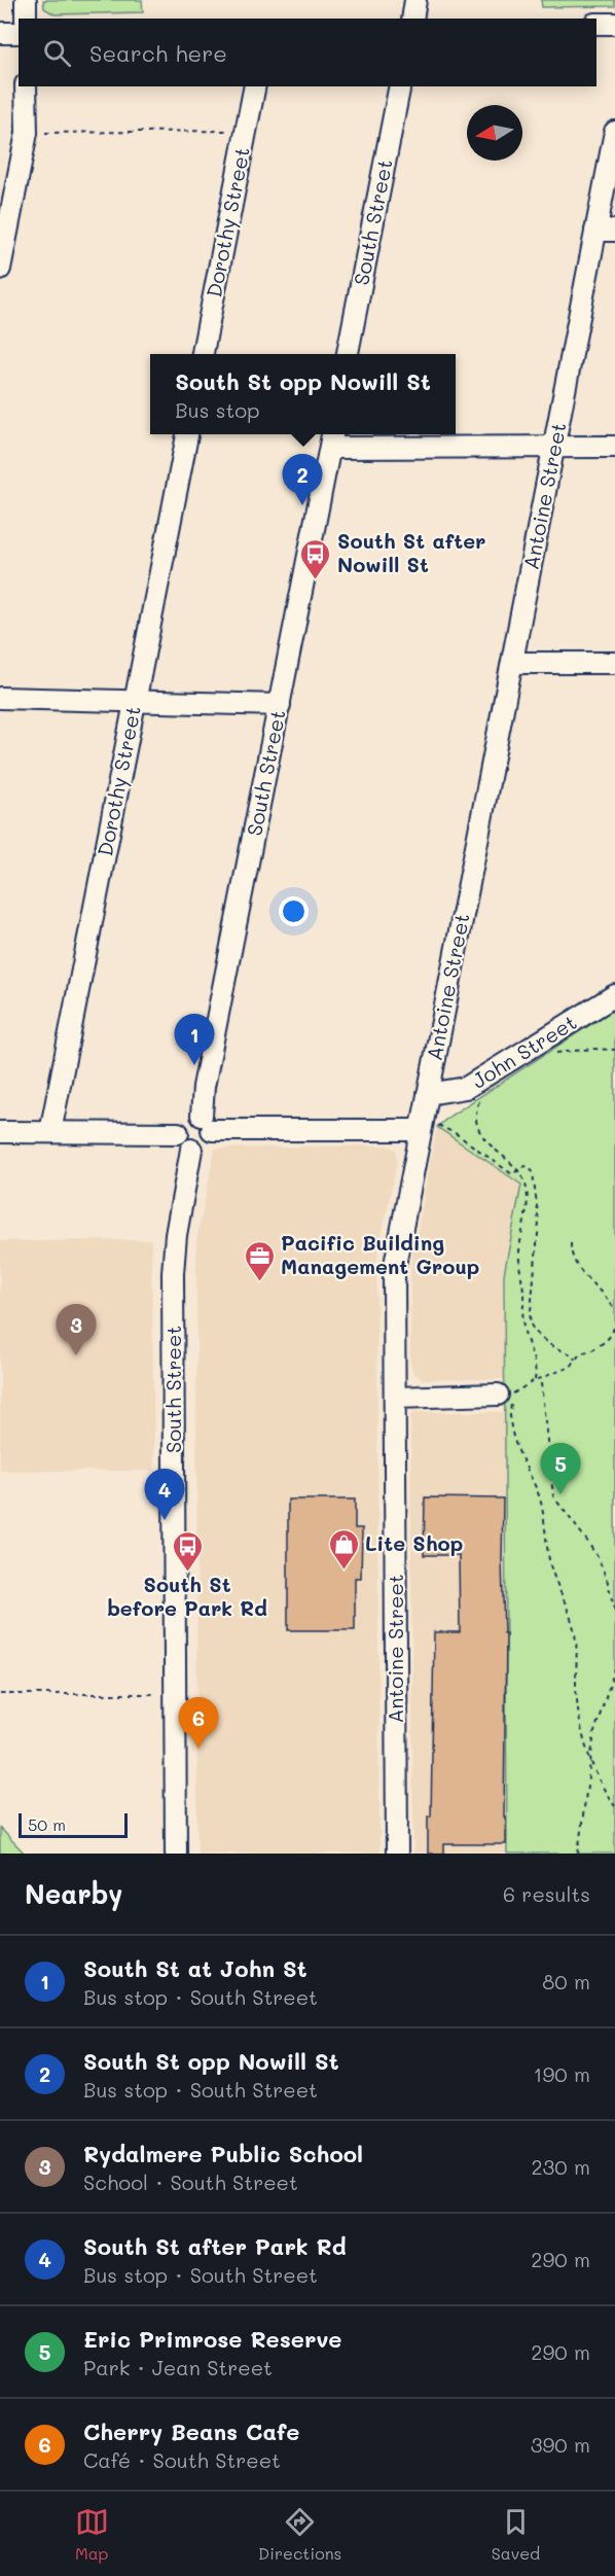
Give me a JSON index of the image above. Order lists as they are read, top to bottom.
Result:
{
  "streets": {
    "street": [
      "Dorothy Street",
      "South Street",
      "Antoine Street",
      "John Street"
    ]
  },
  "crossings": [
    ["Antoine Street", "John Street"]
  ],
  "places": {
    "bus stop": ["South St after Nowill St", "South St before Park Rd"],
    "office": ["Pacific Building Management Group"],
    "shop": ["Lite Shop"]
  },
  "scale_bar": "50 m",
  "north": "left",
  "page": {
    "search": "Search here",
    "popup": ["South St opp Nowill St", "Bus stop"],
    "pins": [
      "2",
      "1",
      "3",
      "5",
      "4",
      "6"
    ],
    "scale": "50 m",
    "heading": ["Nearby", "6 results"],
    "list": [
      {
        "mark": "1",
        "name": "South St at John St",
        "note": "Bus stop · South Street",
        "value": "80 m"
      },
      {
        "mark": "2",
        "name": "South St opp Nowill St",
        "note": "Bus stop · South Street",
        "value": "190 m"
      },
      {
        "mark": "3",
        "name": "Rydalmere Public School",
        "note": "School · South Street",
        "value": "230 m"
      },
      {
        "mark": "4",
        "name": "South St after Park Rd",
        "note": "Bus stop · South Street",
        "value": "290 m"
      },
      {
        "mark": "5",
        "name": "Eric Primrose Reserve",
        "note": "Park · Jean Street",
        "value": "290 m"
      },
      {
        "mark": "6",
        "name": "Cherry Beans Cafe",
        "note": "Café · South Street",
        "value": "390 m"
      }
    ],
    "nav": ["Map", "Directions", "Saved"]
  }
}
